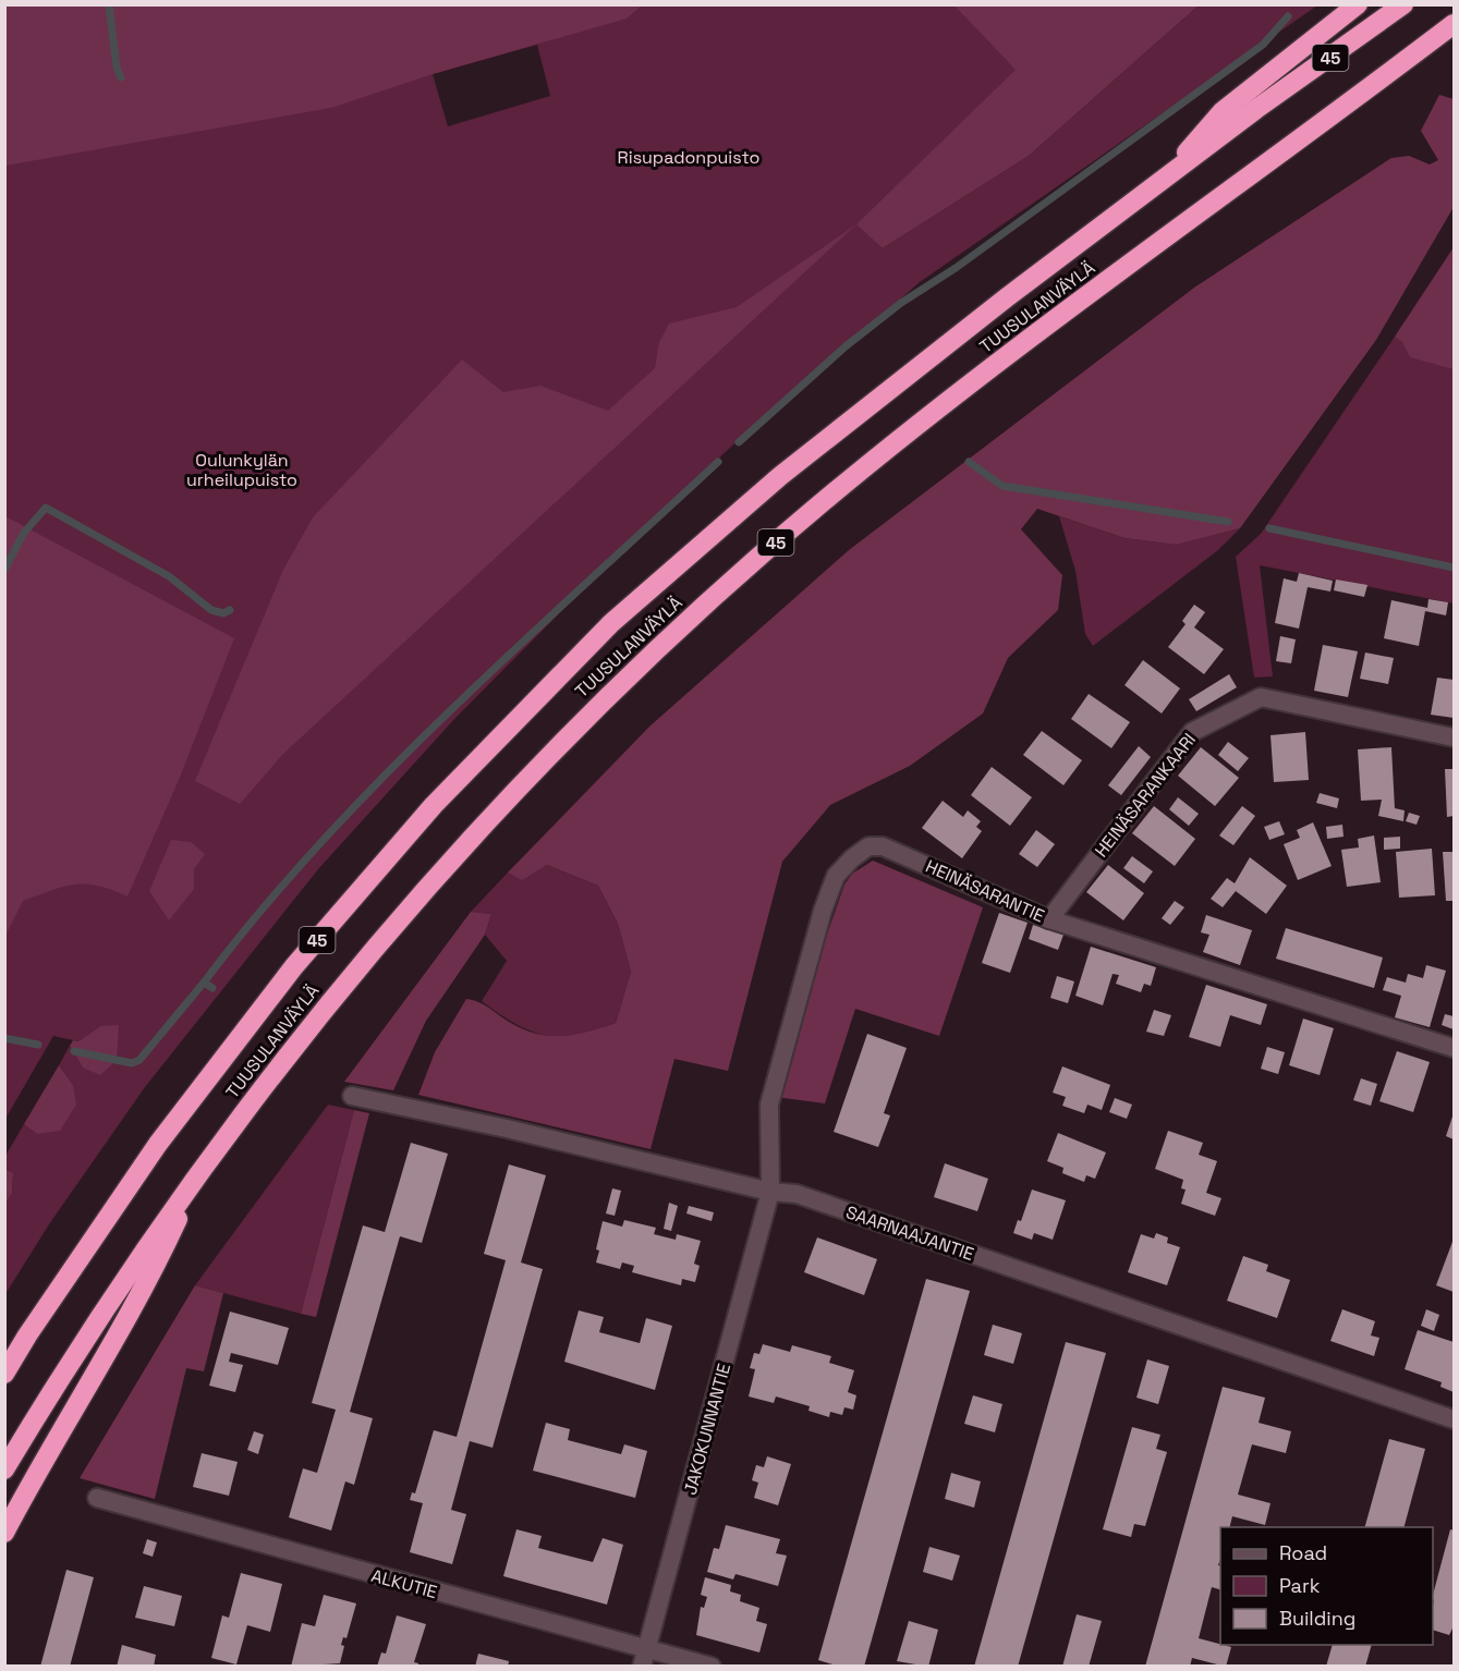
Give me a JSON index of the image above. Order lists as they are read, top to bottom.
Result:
{
  "streets": {
    "highway": ["45", "TUUSULANVÄYLÄ"],
    "street": [
      "HEINÄSARANKAARI",
      "HEINÄSARANTIE",
      "SAARNAAJANTIE",
      "JAKOKUNNANTIE",
      "ALKUTIE"
    ]
  },
  "crossings": [
    ["HEINÄSARANKAARI", "HEINÄSARANTIE"],
    ["HEINÄSARANTIE", "SAARNAAJANTIE"],
    ["HEINÄSARANTIE", "JAKOKUNNANTIE"],
    ["SAARNAAJANTIE", "JAKOKUNNANTIE"],
    ["JAKOKUNNANTIE", "ALKUTIE"]
  ],
  "parks": ["Risupadonpuisto", "Oulunkylän urheilupuisto"],
  "legend": ["Road", "Park", "Building"]
}
